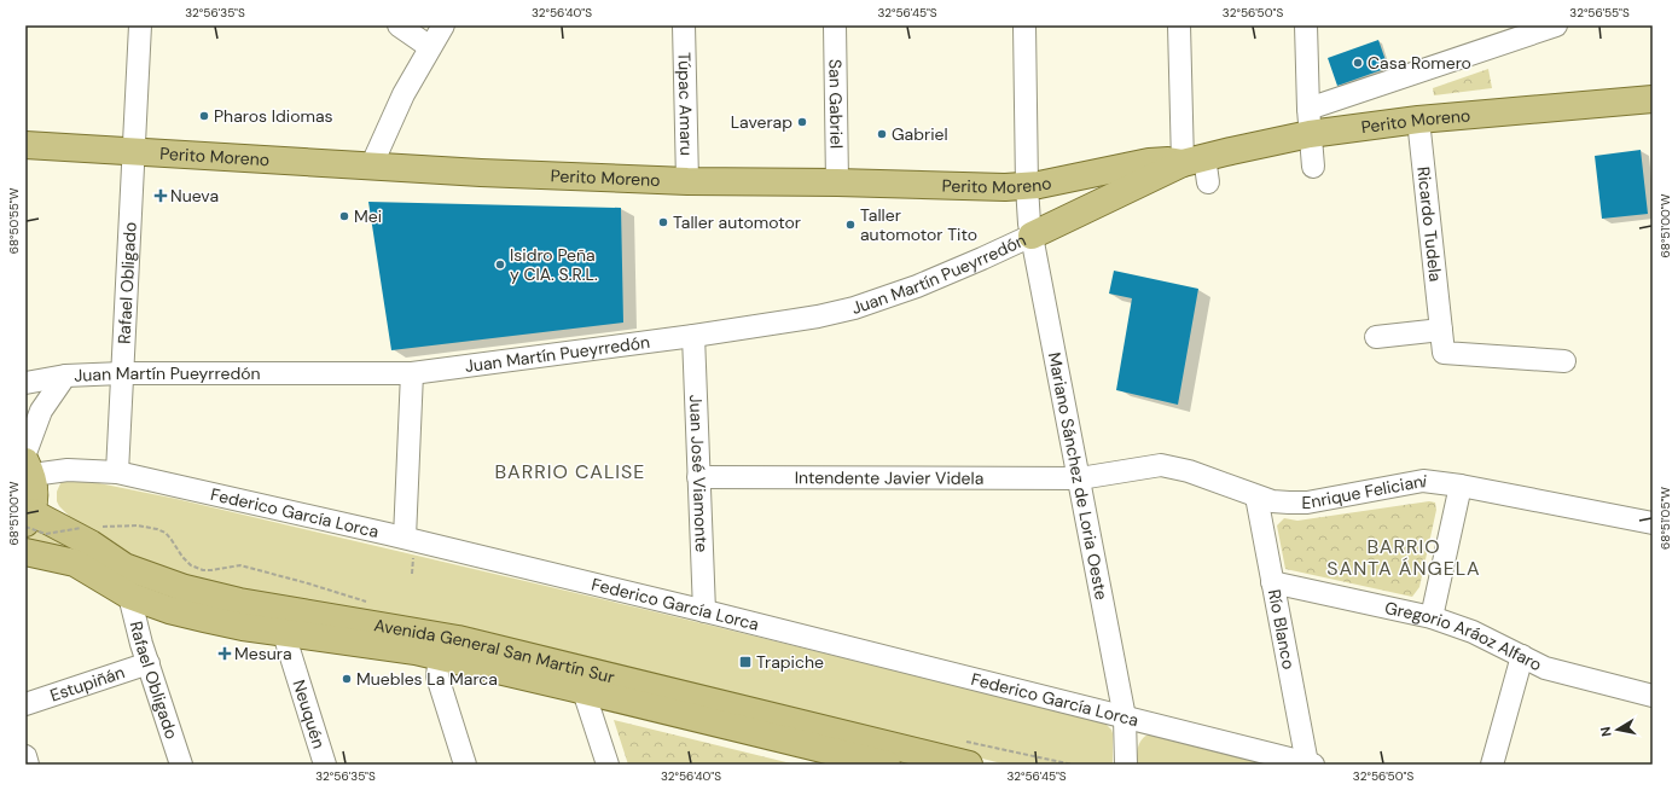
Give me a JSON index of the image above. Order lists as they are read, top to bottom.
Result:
{
  "streets": {
    "main road": ["Perito Moreno", "Avenida General San Martín Sur"],
    "street": [
      "Túpac Amaru",
      "San Gabriel",
      "Ricardo Tudela",
      "Juan Martín Pueyrredón",
      "Rafael Obligado",
      "Juan José Viamonte",
      "Mariano Sánchez de Loria Oeste",
      "Intendente Javier Videla",
      "Enrique Feliciani",
      "Federico García Lorca",
      "Río Blanco",
      "Gregorio Aráoz Alfaro",
      "Estupiñán",
      "Neuquén"
    ]
  },
  "crossings": [
    ["Túpac Amaru", "Perito Moreno"],
    ["San Gabriel", "Perito Moreno"],
    ["Perito Moreno", "Ricardo Tudela"],
    ["Perito Moreno", "Juan Martín Pueyrredón"],
    ["Perito Moreno", "Rafael Obligado"],
    ["Perito Moreno", "Mariano Sánchez de Loria Oeste"],
    ["Juan Martín Pueyrredón", "Rafael Obligado"],
    ["Juan Martín Pueyrredón", "Juan José Viamonte"],
    ["Juan Martín Pueyrredón", "Mariano Sánchez de Loria Oeste"],
    ["Juan Martín Pueyrredón", "Federico García Lorca"],
    ["Rafael Obligado", "Federico García Lorca"],
    ["Rafael Obligado", "Avenida General San Martín Sur"],
    ["Rafael Obligado", "Estupiñán"],
    ["Juan José Viamonte", "Intendente Javier Videla"],
    ["Juan José Viamonte", "Federico García Lorca"],
    ["Mariano Sánchez de Loria Oeste", "Intendente Javier Videla"],
    ["Mariano Sánchez de Loria Oeste", "Enrique Feliciani"],
    ["Mariano Sánchez de Loria Oeste", "Federico García Lorca"],
    ["Intendente Javier Videla", "Enrique Feliciani"],
    ["Enrique Feliciani", "Río Blanco"],
    ["Federico García Lorca", "Río Blanco"],
    ["Río Blanco", "Gregorio Aráoz Alfaro"],
    ["Avenida General San Martín Sur", "Neuquén"]
  ],
  "districts": ["BARRIO CALISE", "BARRIO SANTA ÁNGELA"],
  "places": {
    "other": [
      "Casa Romero",
      "Pharos Idiomas",
      "Laverap",
      "Gabriel",
      "Mei",
      "Taller automotor",
      "Taller automotor Tito",
      "Isidro Peña y CIA. S.R.L.",
      "Muebles La Marca"
    ],
    "health": ["Nueva", "Mesura"],
    "transit": ["Trapiche"]
  },
  "north": "left",
  "coordinates": [
    "32°56'35\"S",
    "32°56'40\"S",
    "32°56'45\"S",
    "32°56'50\"S",
    "32°56'55\"S",
    "68°50'55\"W",
    "68°51'00\"W",
    "68°51'05\"W"
  ]
}
